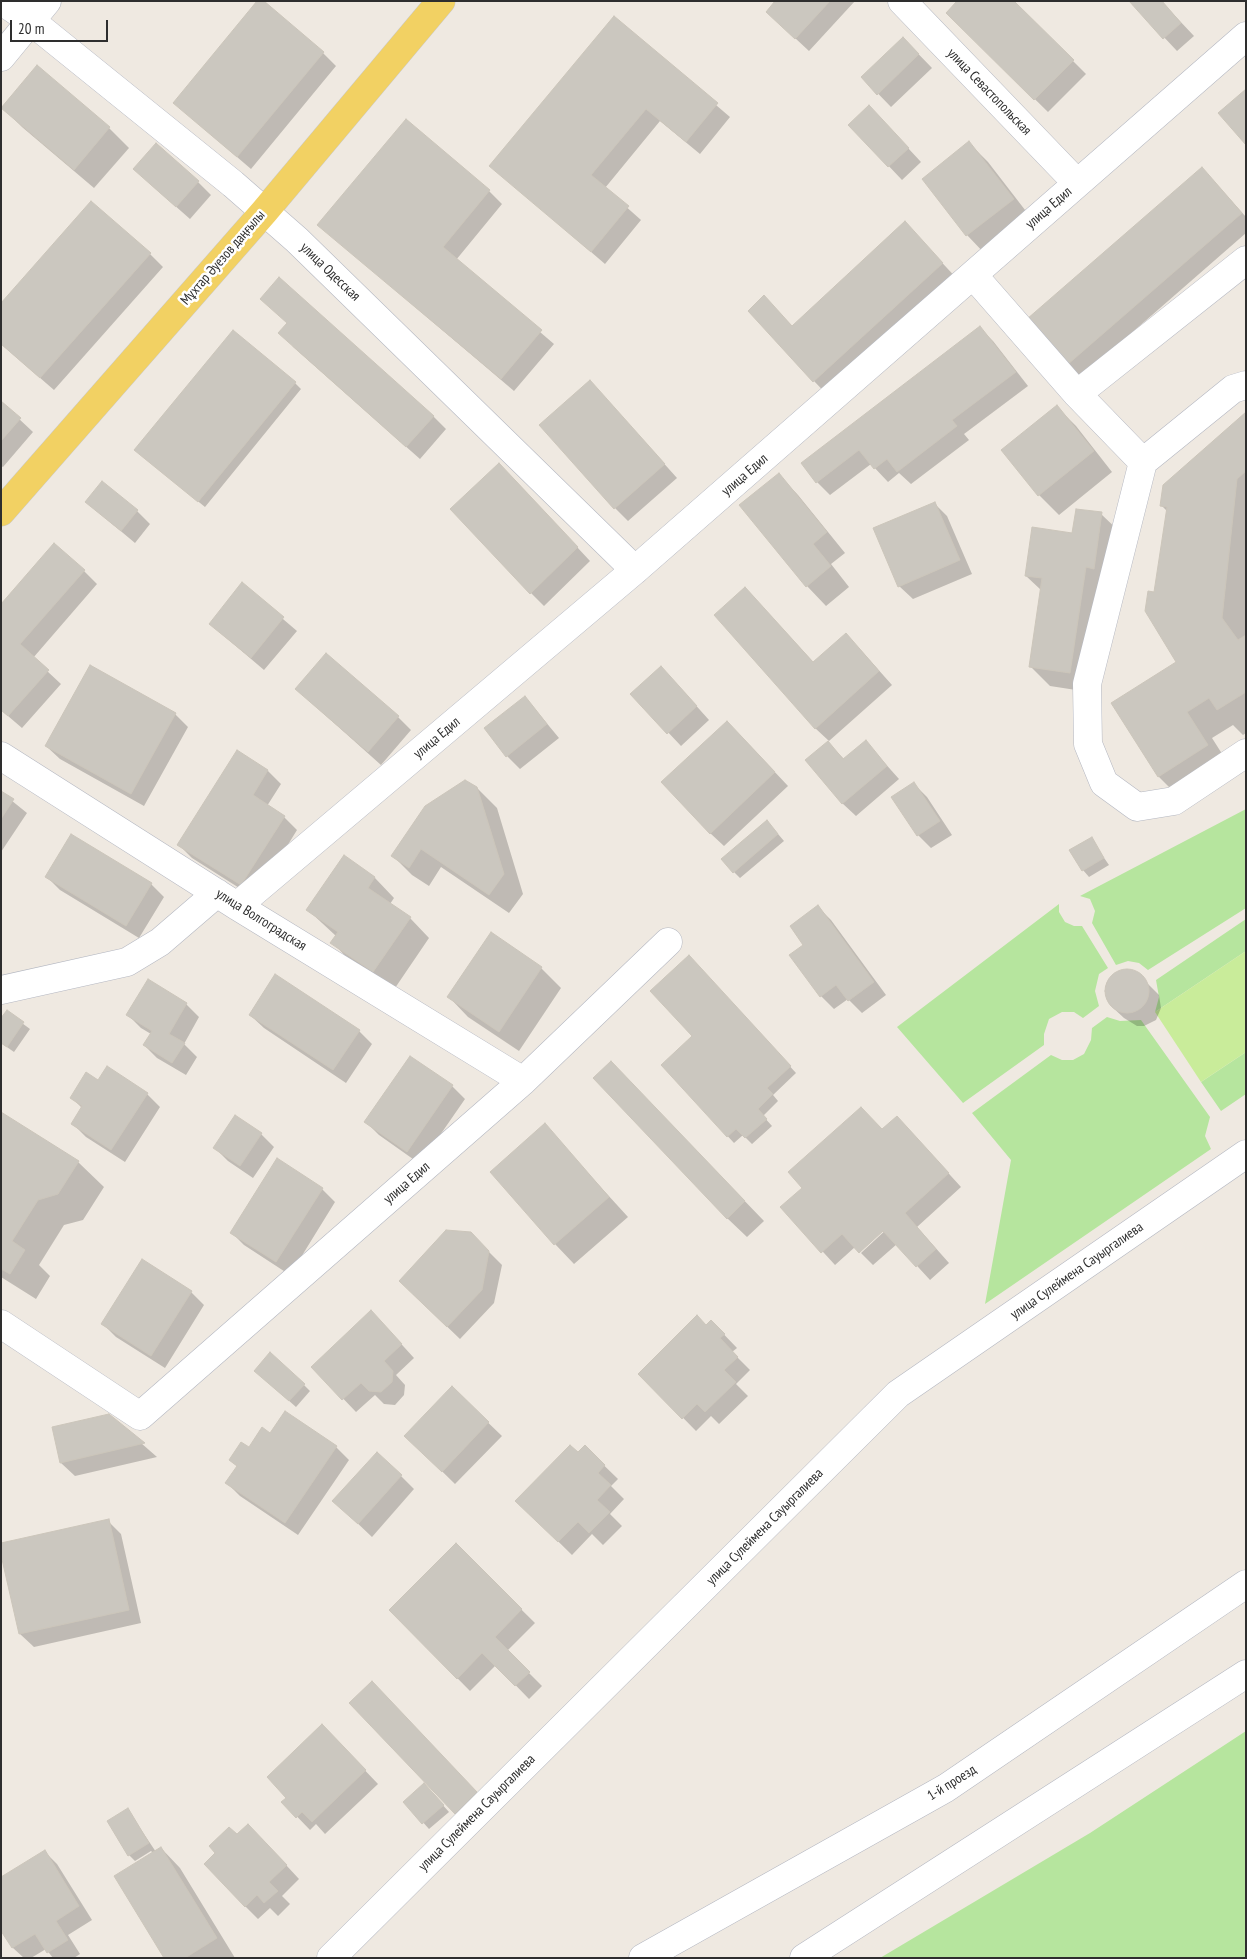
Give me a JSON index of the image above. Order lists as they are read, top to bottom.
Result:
{
  "streets": {
    "main road": ["Мұхтар Әуезов даңғылы"],
    "street": [
      "улица Севастопольская",
      "улица Едил",
      "улица Одесская",
      "улица Волгоградская",
      "улица Сулеймена Сауыргалиева",
      "1-й проезд"
    ]
  },
  "crossings": [
    ["улица Севастопольская", "улица Едил"],
    ["улица Едил", "улица Одесская"],
    ["улица Едил", "улица Волгоградская"],
    ["Мұхтар Әуезов даңғылы", "улица Одесская"]
  ],
  "scale_bar": "20 m"
}
